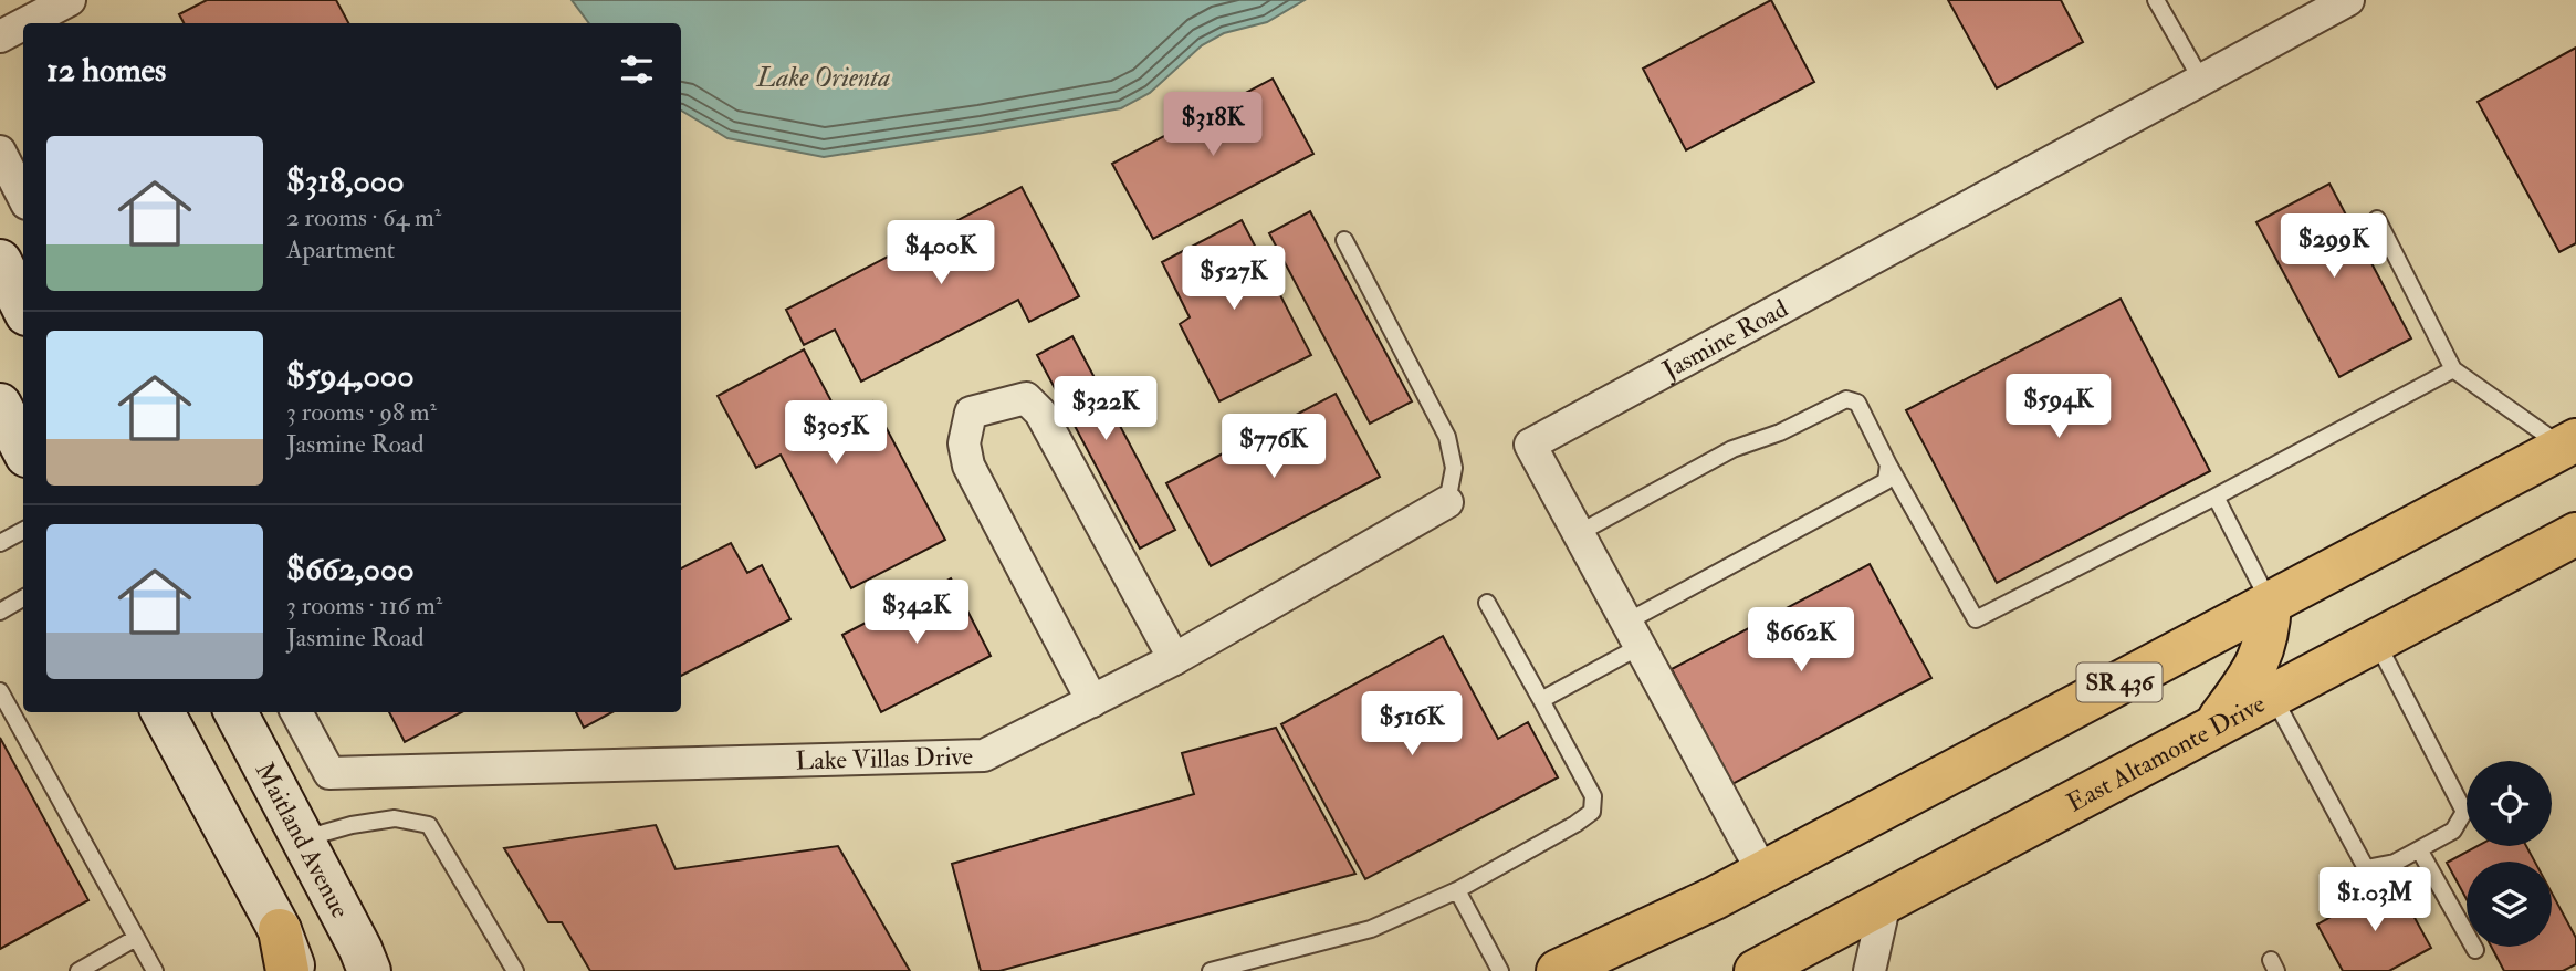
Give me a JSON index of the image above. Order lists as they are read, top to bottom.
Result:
{
  "streets": {
    "main road": ["SR 436", "East Altamonte Drive", "Maitland Avenue"],
    "street": ["Jasmine Road", "Lake Villas Drive"]
  },
  "crossings": [
    ["Jasmine Road", "SR 436"]
  ],
  "water": ["Lake Orienta"],
  "page": {
    "heading": "12 homes",
    "price": [
      "$318K",
      "$299K",
      "$400K",
      "$527K",
      "$594K",
      "$322K",
      "$305K",
      "$776K",
      "$342K",
      "$662K",
      "$516K",
      "$1.03M"
    ],
    "list": [
      {
        "name": "$318,000",
        "note": "2 rooms · 64 m² · Apartment"
      },
      {
        "name": "$594,000",
        "note": "3 rooms · 98 m² · Jasmine Road"
      },
      {
        "name": "$662,000",
        "note": "3 rooms · 116 m² · Jasmine Road"
      }
    ]
  }
}
